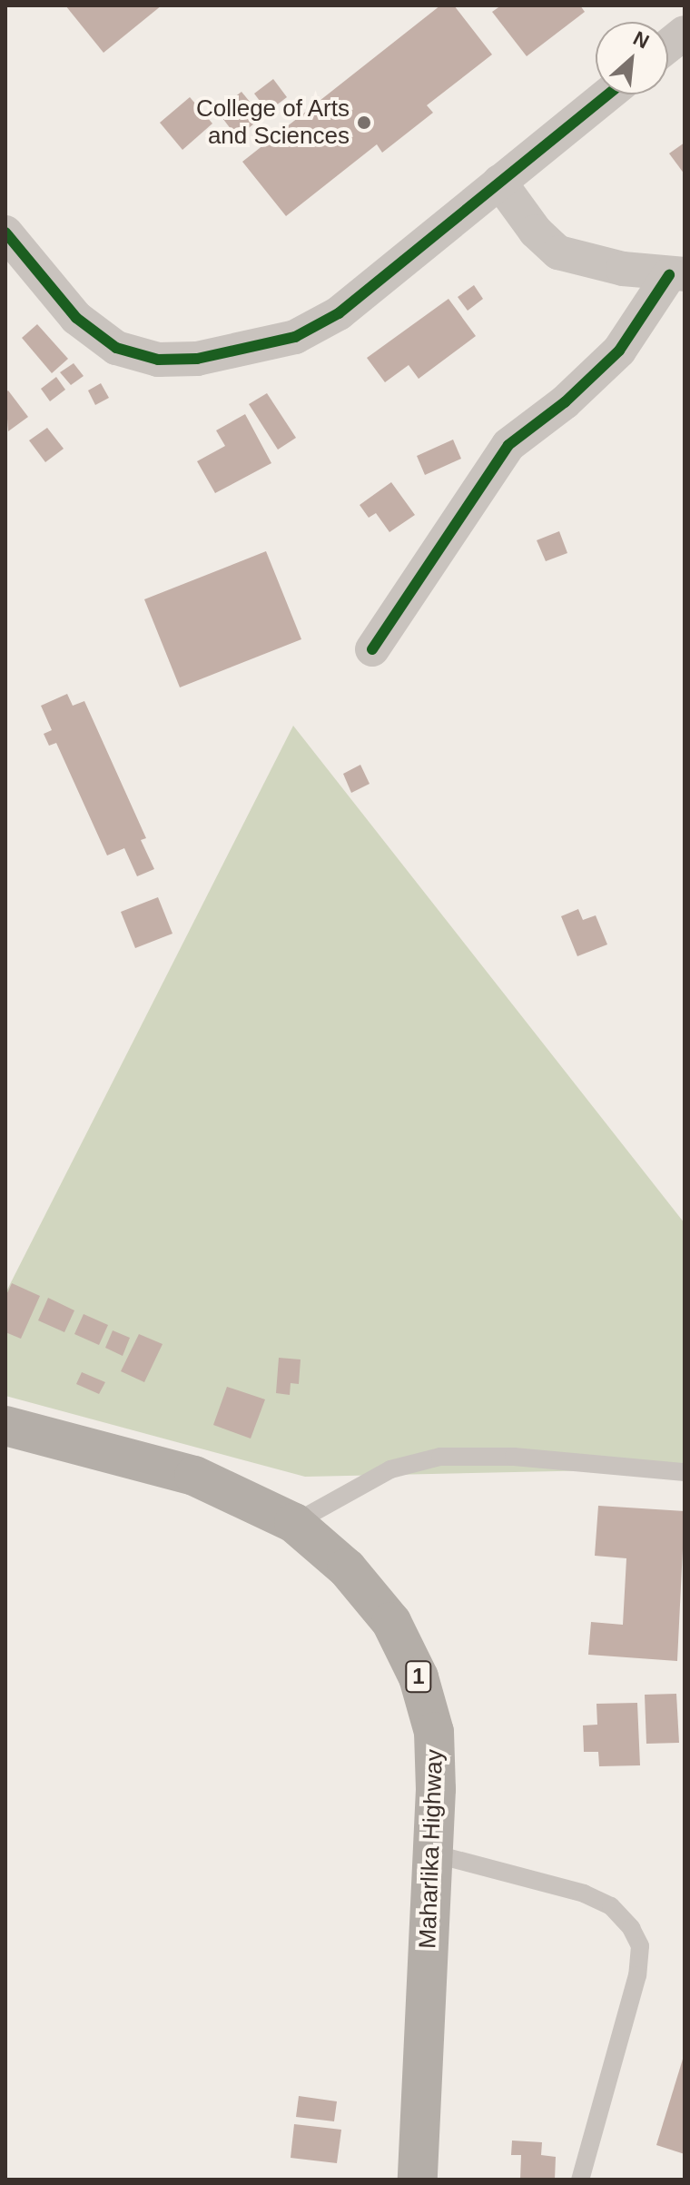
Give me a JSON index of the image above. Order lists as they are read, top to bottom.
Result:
{
  "streets": {
    "highway": ["1", "Maharlika Highway"]
  },
  "places": ["College of Arts and Sciences"],
  "north": "top right"
}
